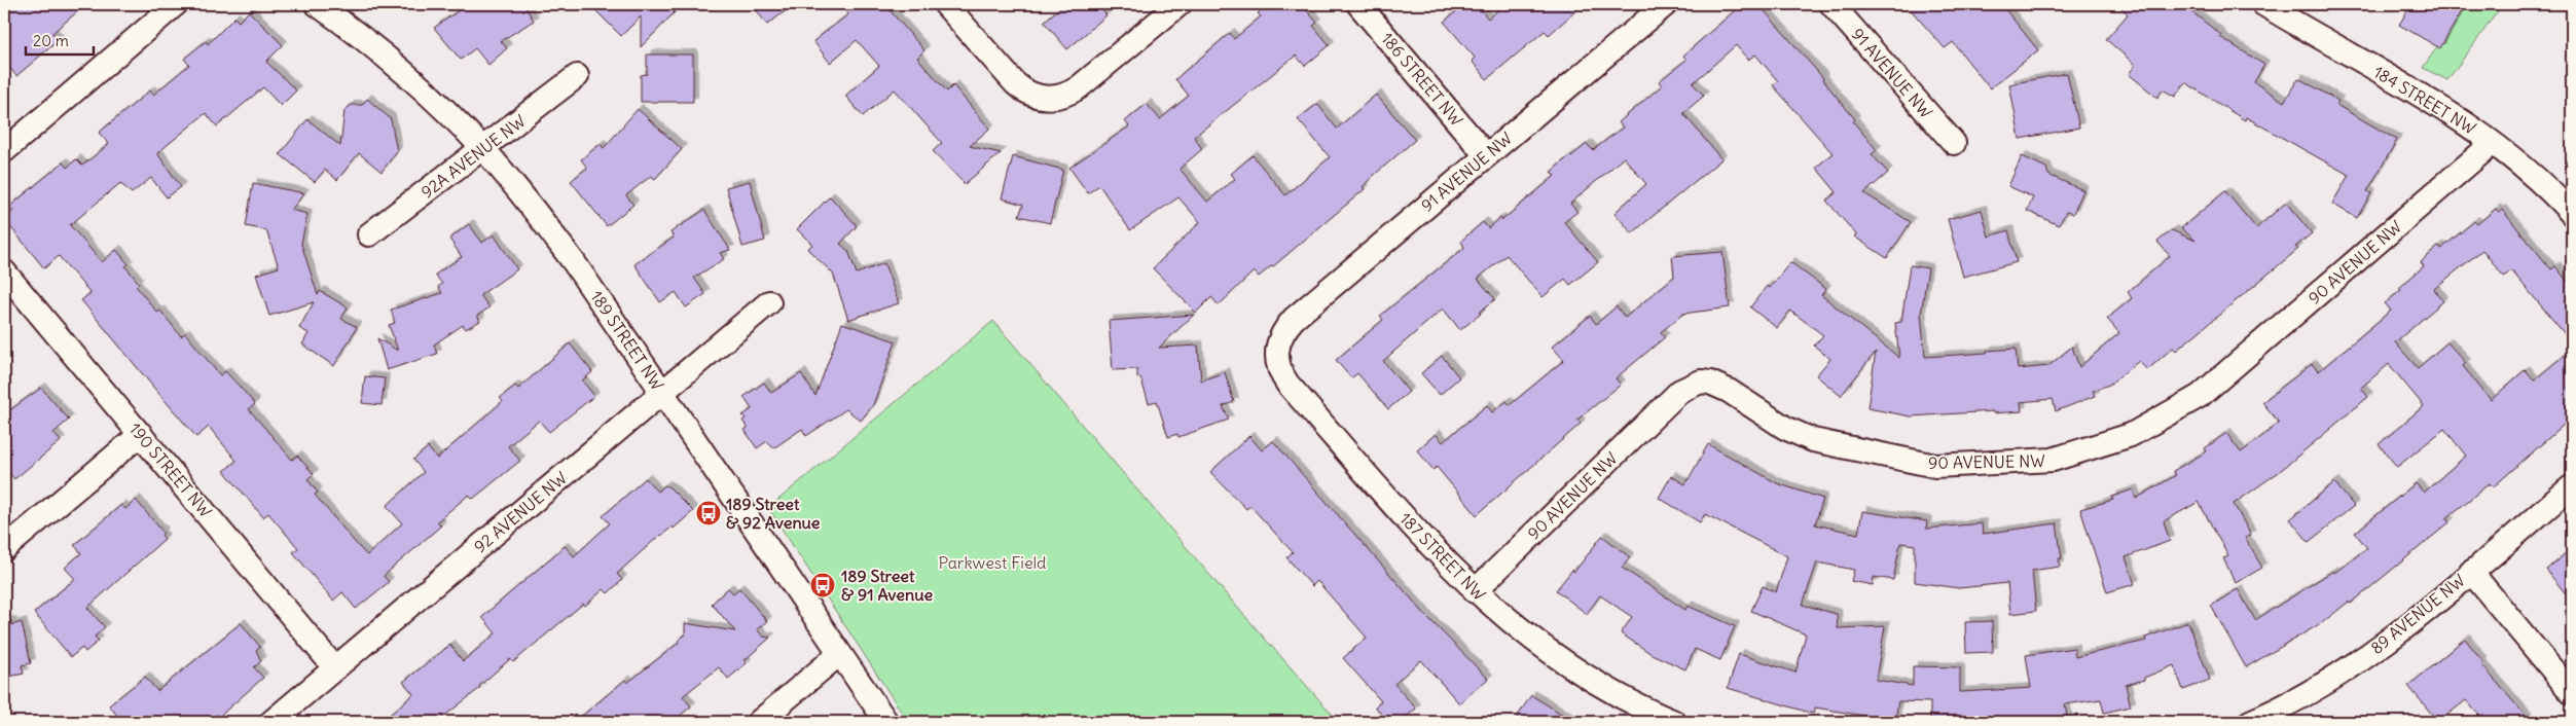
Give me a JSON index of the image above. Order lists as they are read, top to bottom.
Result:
{
  "streets": {
    "street": [
      "91 AVENUE NW",
      "186 STREET NW",
      "184 STREET NW",
      "92A AVENUE NW",
      "90 AVENUE NW",
      "189 STREET NW",
      "190 STREET NW",
      "92 AVENUE NW",
      "187 STREET NW",
      "89 AVENUE NW"
    ]
  },
  "crossings": [
    ["91 AVENUE NW", "186 STREET NW"],
    ["91 AVENUE NW", "187 STREET NW"],
    ["184 STREET NW", "90 AVENUE NW"],
    ["92A AVENUE NW", "189 STREET NW"],
    ["90 AVENUE NW", "187 STREET NW"],
    ["189 STREET NW", "92 AVENUE NW"],
    ["190 STREET NW", "92 AVENUE NW"]
  ],
  "parks": ["Parkwest Field"],
  "places": {
    "bus stop": ["189 Street & 92 Avenue", "189 Street & 91 Avenue"]
  },
  "scale_bar": "20 m"
}
